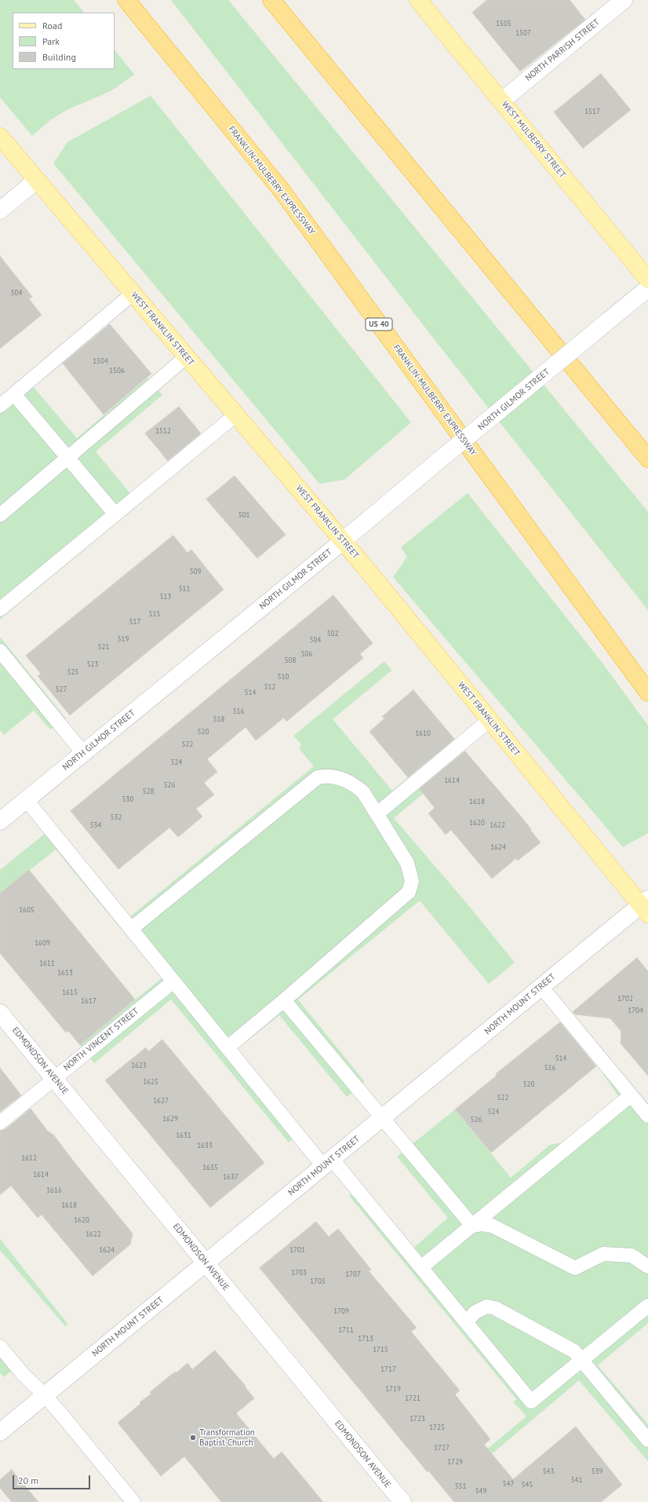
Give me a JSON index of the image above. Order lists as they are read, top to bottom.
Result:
{
  "streets": {
    "highway": ["FRANKLIN-MULBERRY EXPRESSWAY", "US 40"],
    "main road": ["WEST MULBERRY STREET", "WEST FRANKLIN STREET"],
    "street": [
      "NORTH PARRISH STREET",
      "NORTH GILMOR STREET",
      "NORTH MOUNT STREET",
      "EDMONDSON AVENUE"
    ],
    "lane": ["NORTH VINCENT STREET"]
  },
  "crossings": [
    ["NORTH PARRISH STREET", "WEST MULBERRY STREET"],
    ["WEST FRANKLIN STREET", "NORTH GILMOR STREET"],
    ["WEST FRANKLIN STREET", "NORTH MOUNT STREET"],
    ["NORTH MOUNT STREET", "EDMONDSON AVENUE"],
    ["NORTH VINCENT STREET", "EDMONDSON AVENUE"]
  ],
  "places": ["Transformation Baptist Church"],
  "house_numbers": [
    "1505",
    "1507",
    "1517",
    "504",
    "1504",
    "1506",
    "1512",
    "501",
    "509",
    "511",
    "513",
    "515",
    "517",
    "502",
    "519",
    "504",
    "521",
    "506",
    "508",
    "523",
    "525",
    "510",
    "512",
    "527",
    "514",
    "516",
    "518",
    "520",
    "1610",
    "522",
    "524",
    "1614",
    "526",
    "528",
    "530",
    "1618",
    "532",
    "1620",
    "534",
    "1622",
    "1624",
    "1605",
    "1609",
    "1611",
    "1613",
    "1615",
    "1702",
    "1617",
    "1704",
    "514",
    "1623",
    "516",
    "1625",
    "520",
    "522",
    "1627",
    "524",
    "1629",
    "526",
    "1631",
    "1633",
    "1612",
    "1635",
    "1614",
    "1637",
    "1616",
    "1618",
    "1620",
    "1622",
    "1624",
    "1701",
    "1703",
    "1707",
    "1705",
    "1709",
    "1711",
    "1713",
    "1715",
    "1717",
    "1719",
    "1721",
    "1723",
    "1725",
    "1727",
    "1729",
    "543",
    "539",
    "541",
    "547",
    "545",
    "551",
    "549"
  ],
  "legend": ["Road", "Park", "Building"],
  "scale_bar": "20 m"
}
